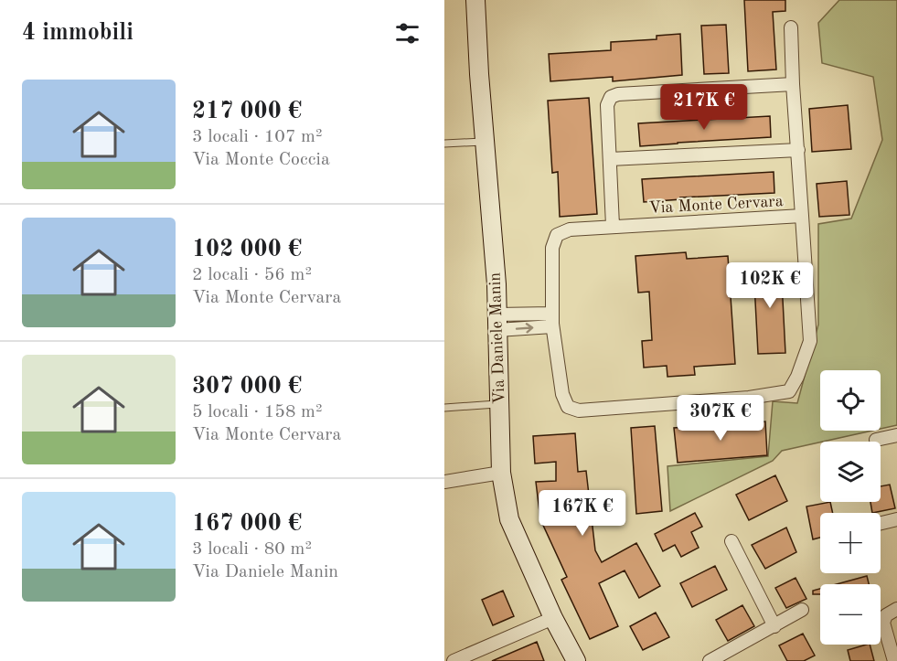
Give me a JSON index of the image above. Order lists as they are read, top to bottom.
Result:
{
  "streets": {
    "main road": ["Via Daniele Manin"],
    "street": ["Via Monte Cervara"]
  },
  "page": {
    "heading": "4 immobili",
    "list": [
      {
        "name": "217 000 €",
        "note": "3 locali · 107 m² · Via Monte Coccia"
      },
      {
        "name": "102 000 €",
        "note": "2 locali · 56 m² · Via Monte Cervara"
      },
      {
        "name": "307 000 €",
        "note": "5 locali · 158 m² · Via Monte Cervara"
      },
      {
        "name": "167 000 €",
        "note": "3 locali · 80 m² · Via Daniele Manin"
      }
    ],
    "price": [
      "217K €",
      "102K €",
      "307K €",
      "167K €"
    ],
    "map_buttons": ["+", "−"]
  }
}
